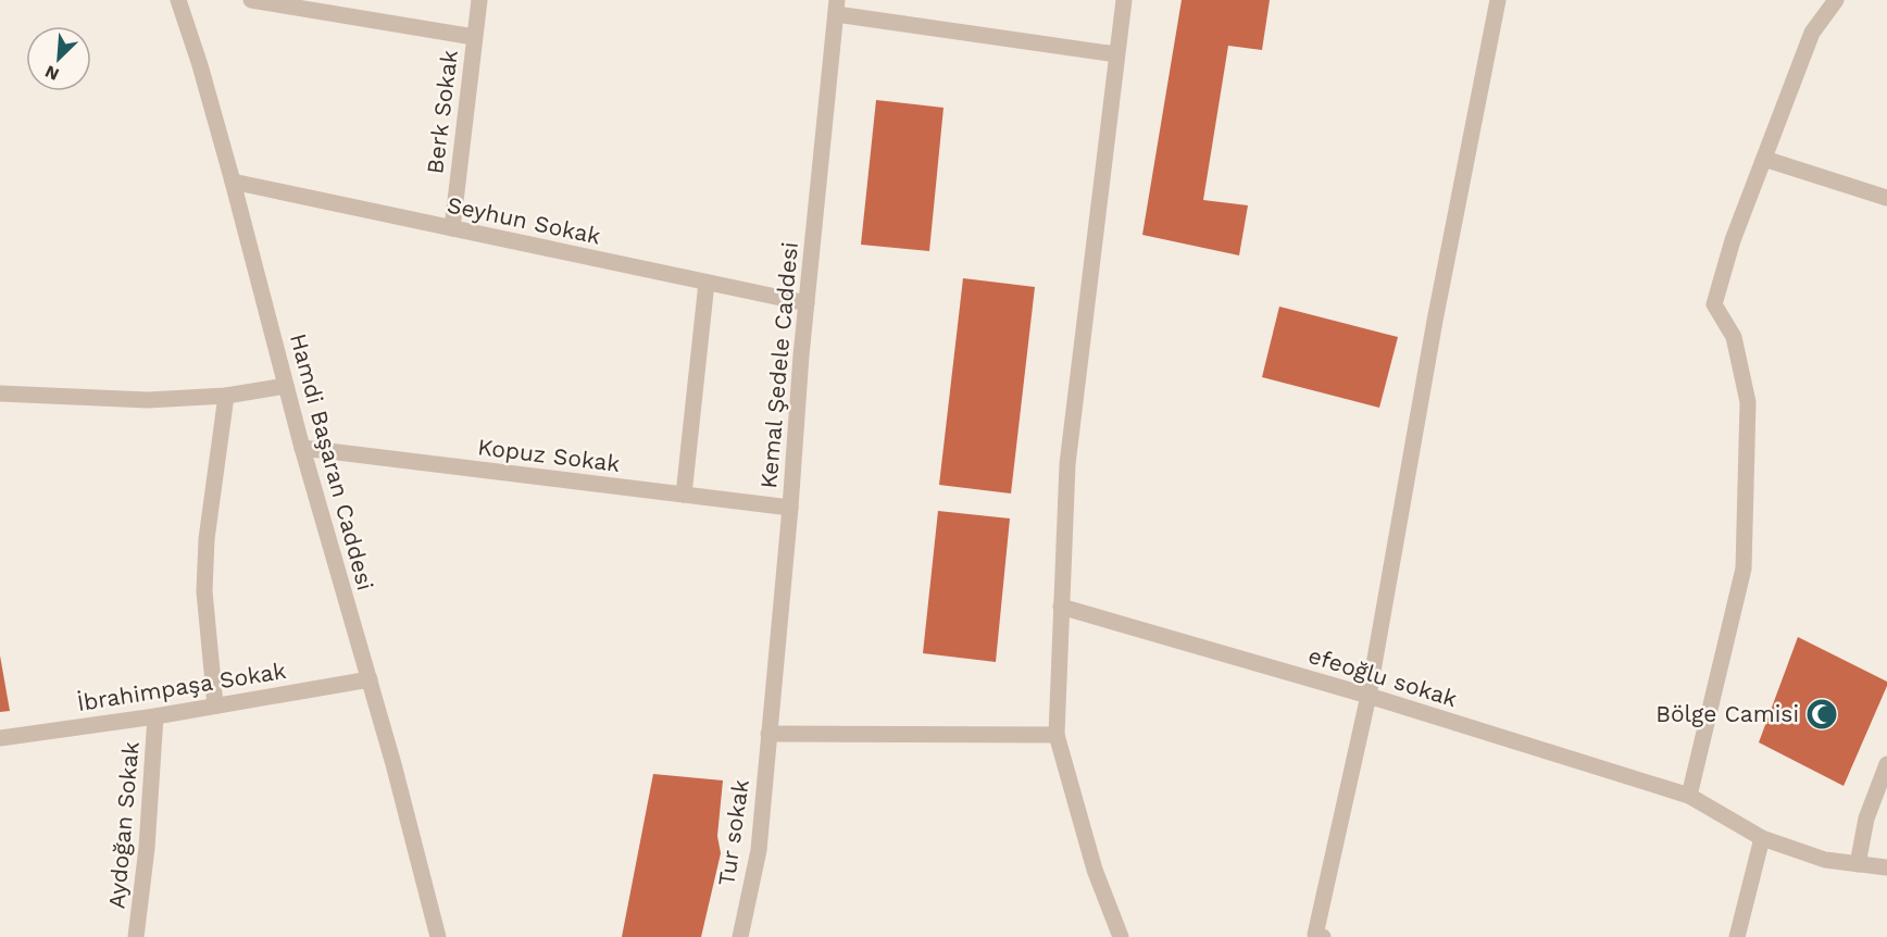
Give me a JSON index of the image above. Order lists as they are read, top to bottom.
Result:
{
  "streets": {
    "street": [
      "Berk Sokak",
      "Seyhun Sokak",
      "Kemal Şedele Caddesi",
      "Kopuz Sokak",
      "Hamdi Başaran Caddesi",
      "efeoğlu sokak",
      "İbrahimpaşa Sokak",
      "Aydoğan Sokak",
      "Tur sokak"
    ]
  },
  "crossings": [
    ["Berk Sokak", "Seyhun Sokak"],
    ["Seyhun Sokak", "Kemal Şedele Caddesi"],
    ["Seyhun Sokak", "Hamdi Başaran Caddesi"],
    ["Kemal Şedele Caddesi", "Kopuz Sokak"],
    ["Kemal Şedele Caddesi", "Tur sokak"],
    ["Kopuz Sokak", "Hamdi Başaran Caddesi"],
    ["Hamdi Başaran Caddesi", "İbrahimpaşa Sokak"],
    ["İbrahimpaşa Sokak", "Aydoğan Sokak"]
  ],
  "places": {
    "mosque": ["Bölge Camisi"]
  },
  "north": "bottom left"
}
